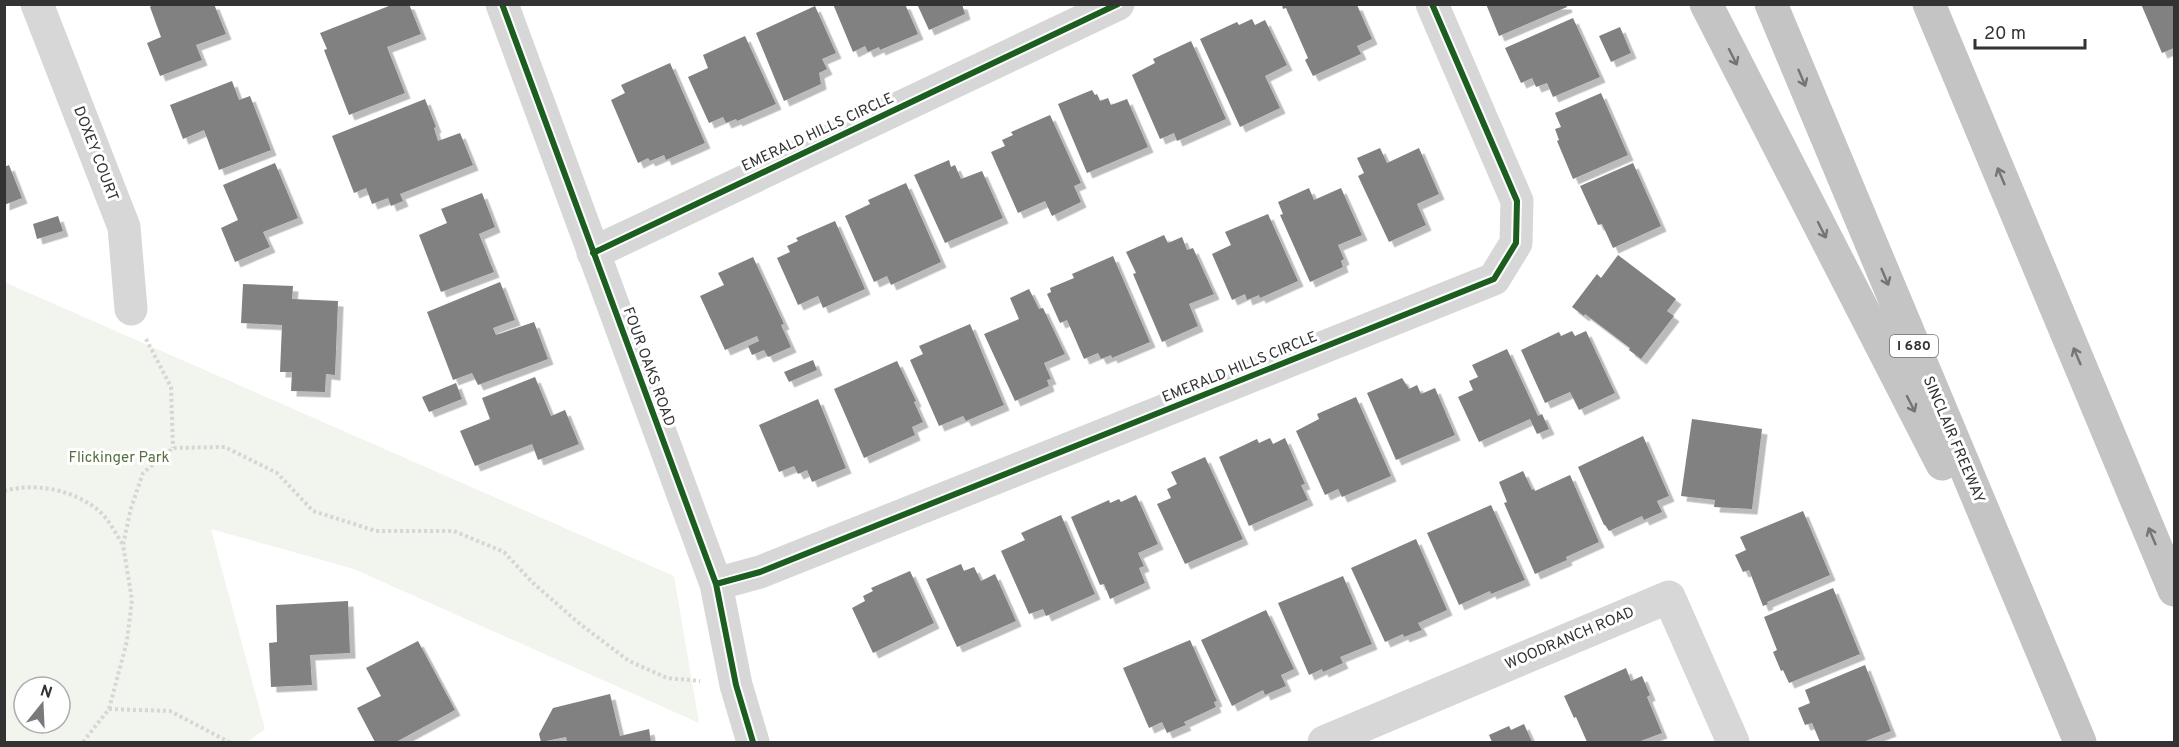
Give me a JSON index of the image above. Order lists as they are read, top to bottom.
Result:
{
  "streets": {
    "highway": ["I 680", "SINCLAIR FREEWAY"],
    "street": [
      "EMERALD HILLS CIRCLE",
      "DOXEY COURT",
      "FOUR OAKS ROAD",
      "WOODRANCH ROAD"
    ]
  },
  "crossings": [
    ["EMERALD HILLS CIRCLE", "FOUR OAKS ROAD"]
  ],
  "parks": ["Flickinger Park"],
  "scale_bar": "20 m",
  "north": "top"
}
